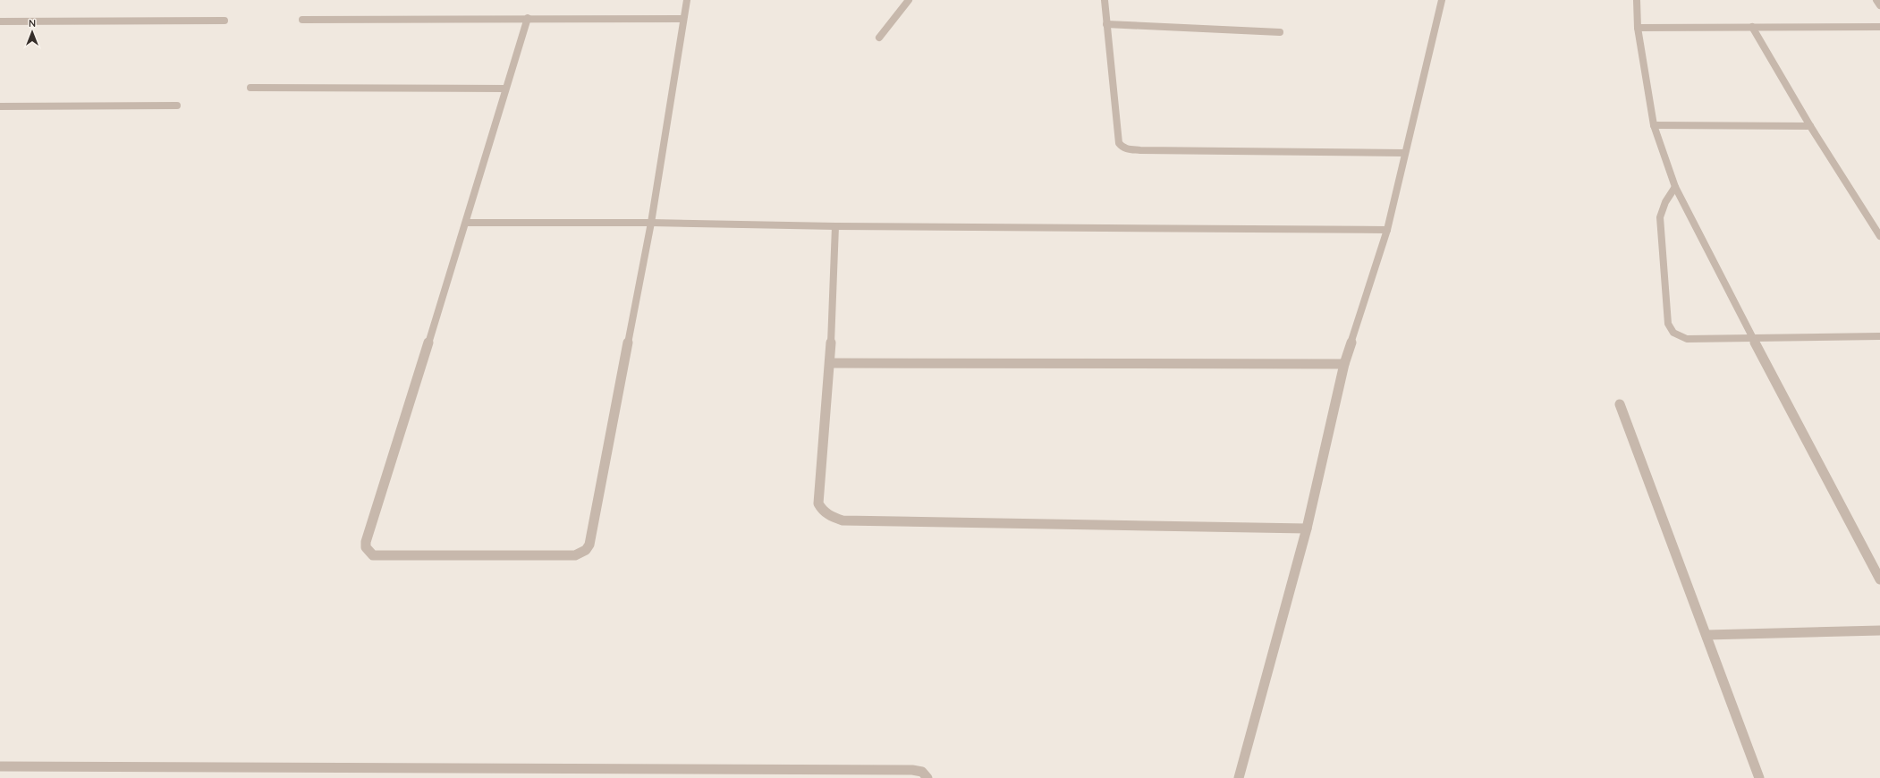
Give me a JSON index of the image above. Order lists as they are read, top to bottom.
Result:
{
  "north": "top"
}
